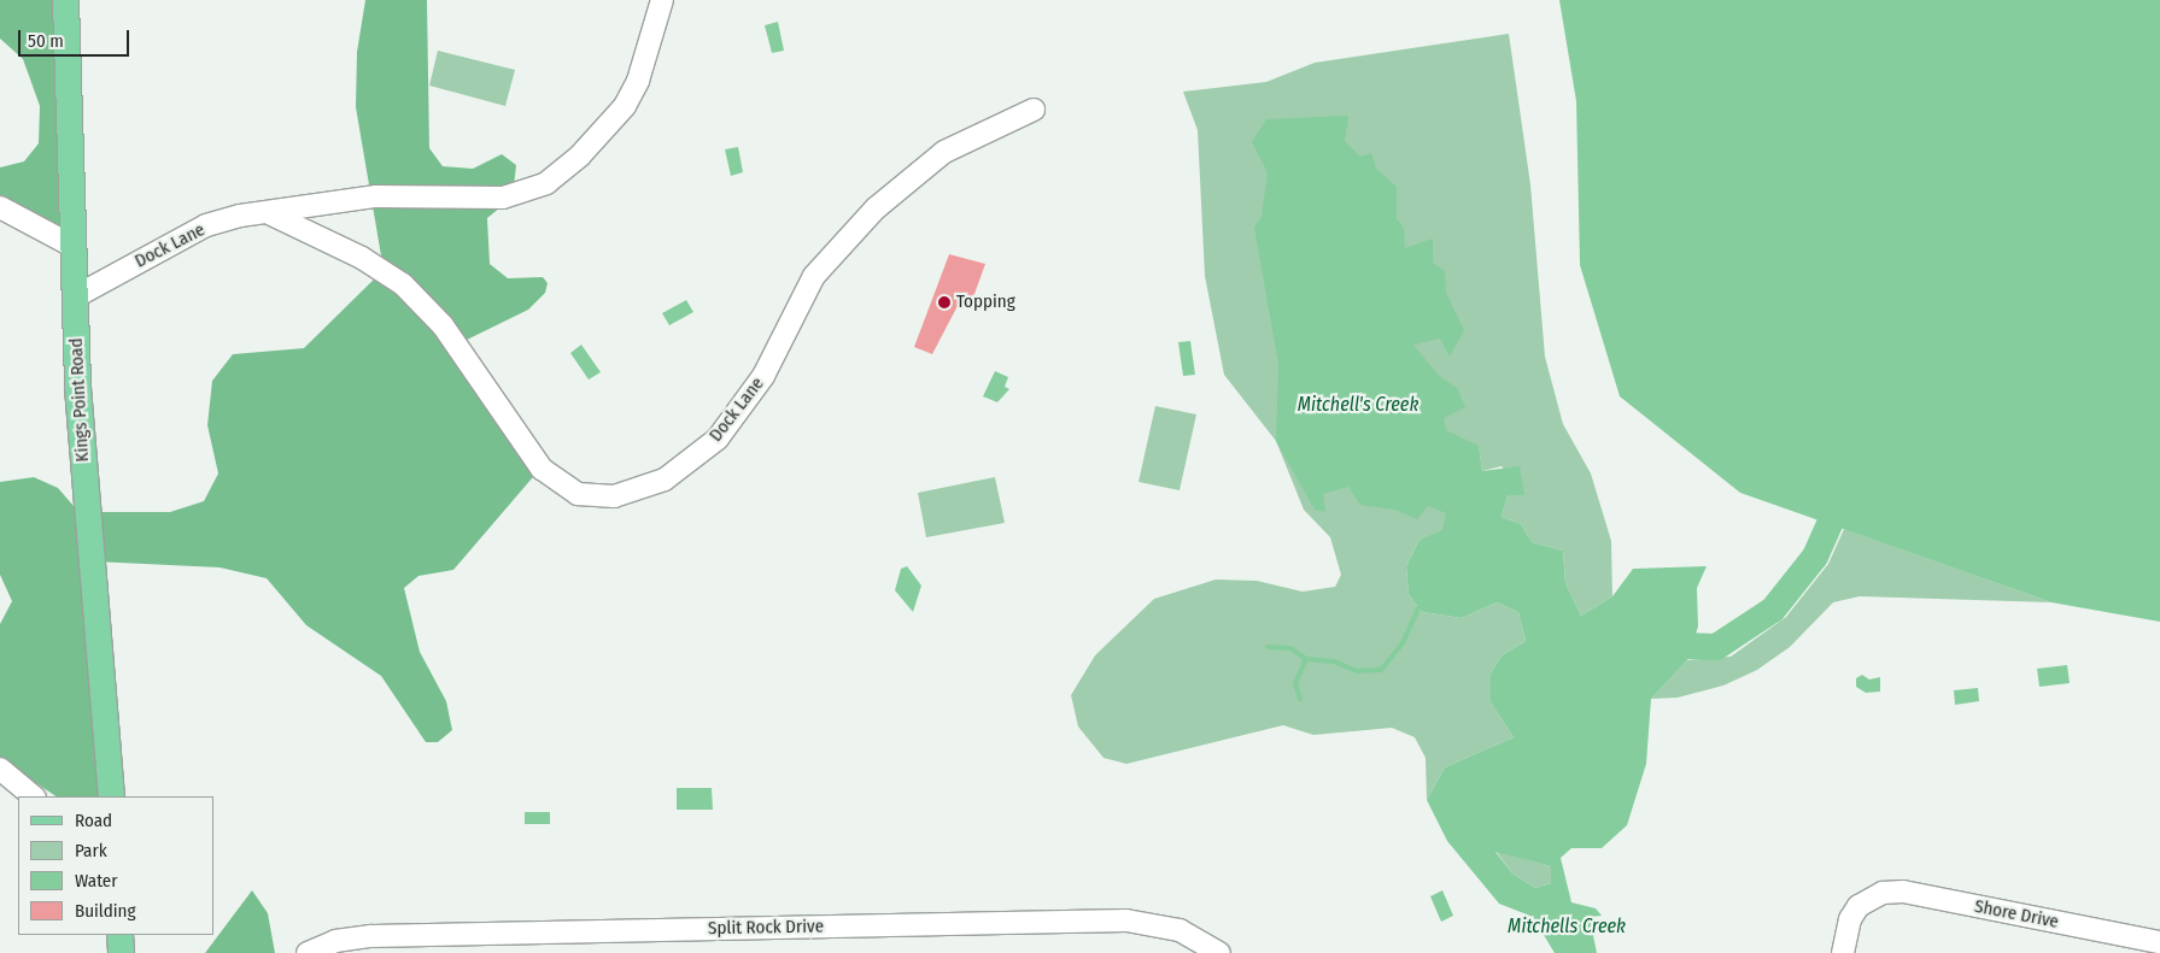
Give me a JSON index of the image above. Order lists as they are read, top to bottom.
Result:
{
  "streets": {
    "main road": ["Kings Point Road"],
    "street": ["Dock Lane", "Shore Drive", "Split Rock Drive"]
  },
  "crossings": [
    ["Dock Lane", "Kings Point Road"]
  ],
  "water": ["Mitchell's Creek", "Mitchells Creek"],
  "places": ["Topping"],
  "legend": [
    "Road",
    "Park",
    "Water",
    "Building"
  ],
  "scale_bar": "50 m"
}
